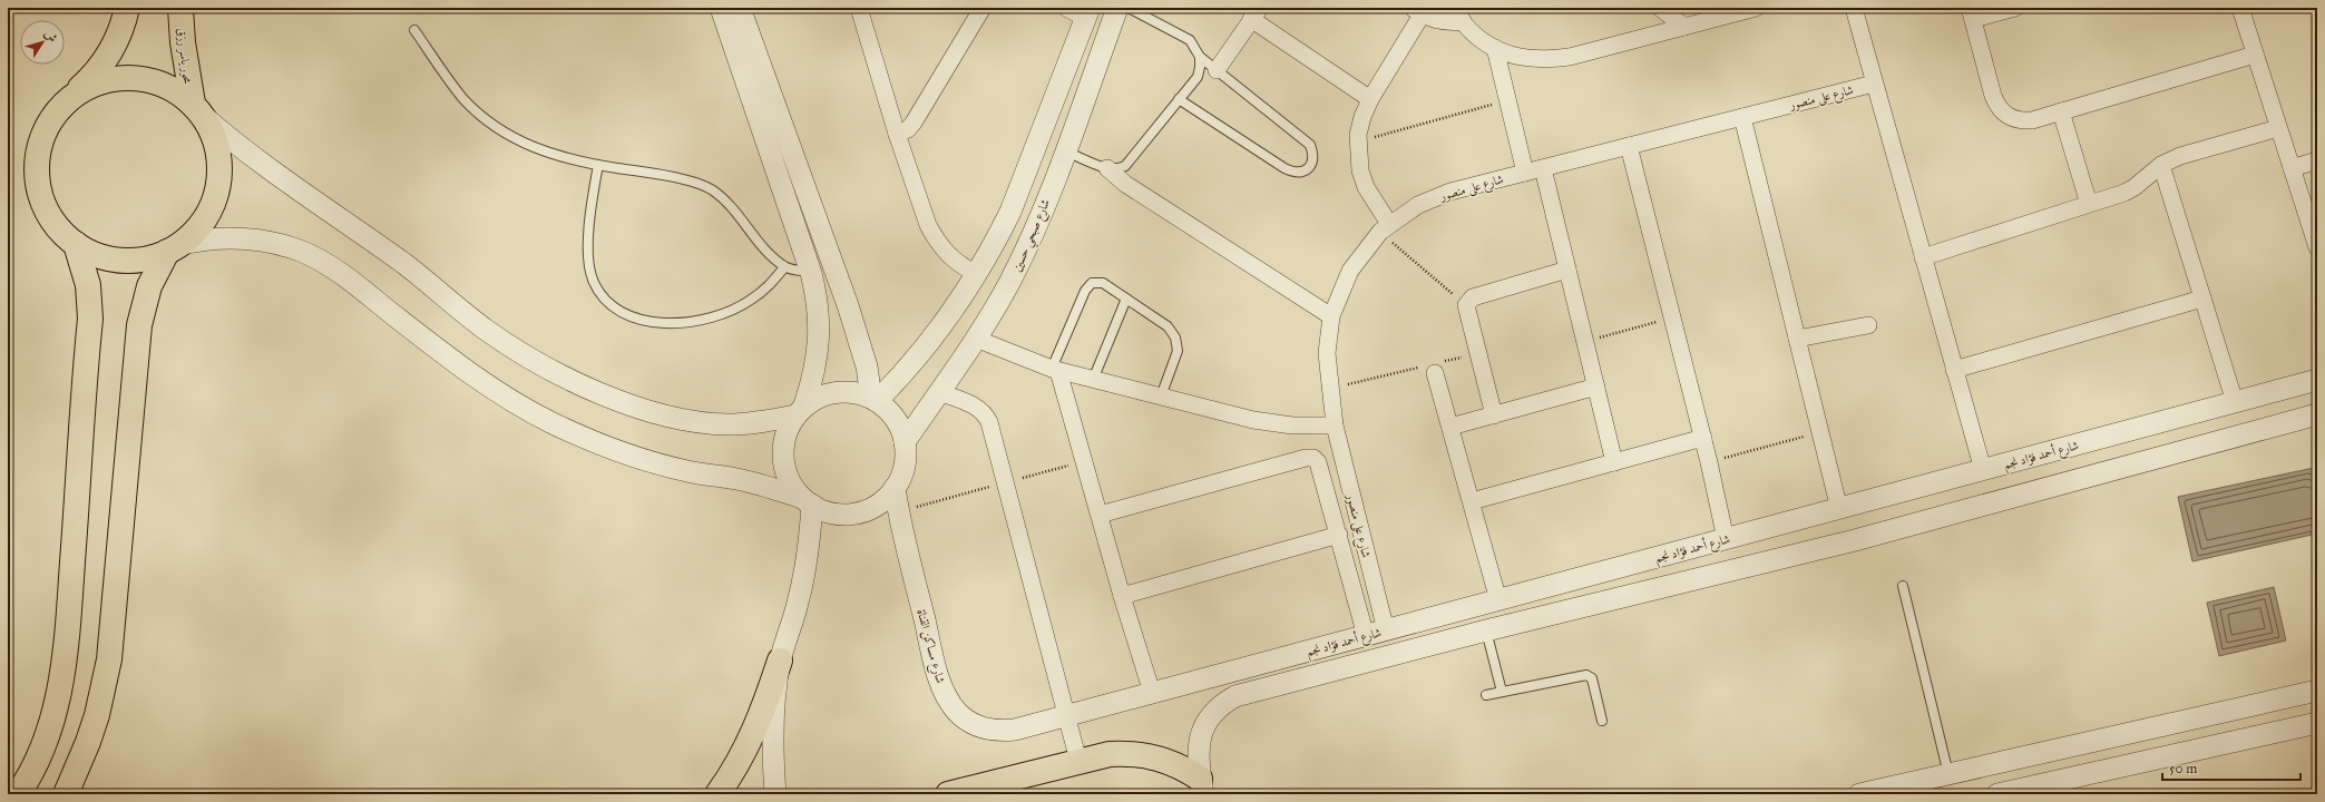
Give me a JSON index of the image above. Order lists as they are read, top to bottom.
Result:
{
  "streets": {
    "main road": ["محور ياسر رزق"],
    "street": [
      "شارع على منصور",
      "شارع صبحي حسين",
      "شارع أحمد فؤاد نجم",
      "شارع مساكن القناة"
    ]
  },
  "crossings": [
    ["شارع على منصور", "شارع أحمد فؤاد نجم"],
    ["شارع صبحي حسين", "شارع مساكن القناة"],
    ["شارع أحمد فؤاد نجم", "شارع مساكن القناة"]
  ],
  "scale_bar": "50 m",
  "north": "top right"
}
